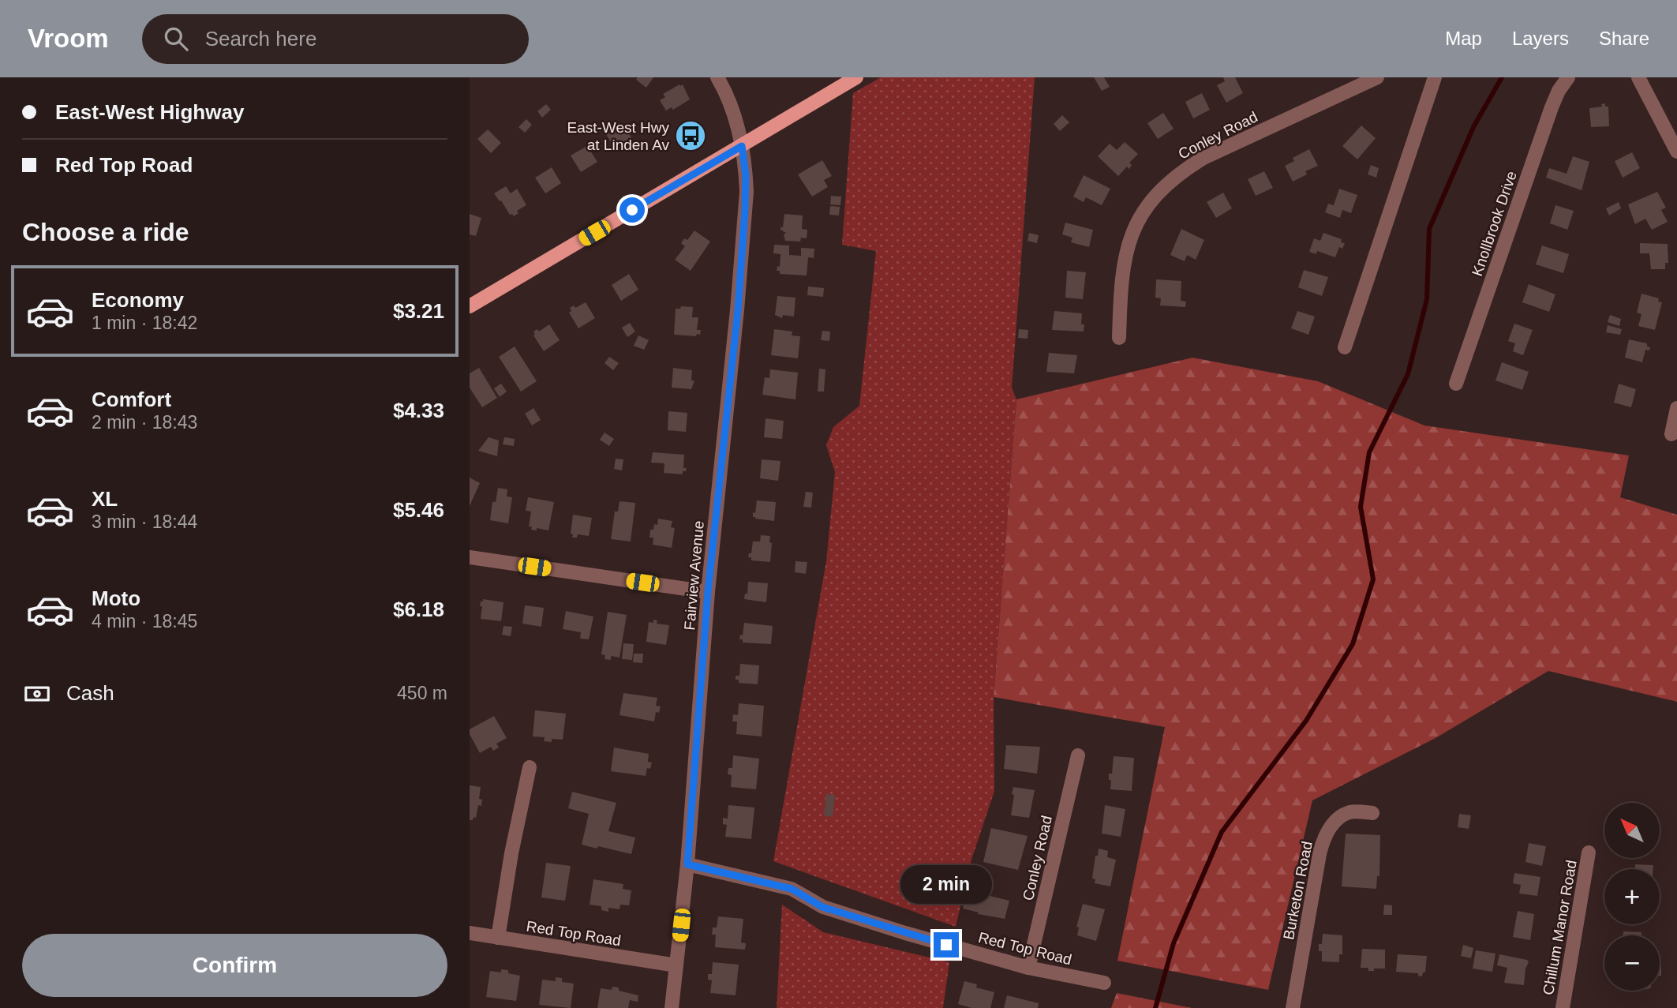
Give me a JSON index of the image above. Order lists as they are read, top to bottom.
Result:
{
  "streets": {
    "street": [
      "Conley Road",
      "Knollbrook Drive",
      "Fairview Avenue",
      "Burketon Road",
      "Chillum Manor Road",
      "Red Top Road"
    ]
  },
  "crossings": [
    ["Conley Road", "Red Top Road"],
    ["Fairview Avenue", "Red Top Road"]
  ],
  "places": {
    "bus stop": ["East-West Hwy at Linden Av"]
  },
  "north": "top left",
  "page": {
    "header": "Vroom",
    "search": "Search here",
    "nav": ["Map", "Layers", "Share"],
    "banner": ["East-West Highway", "Red Top Road"],
    "heading": "Choose a ride",
    "list": [
      {
        "name": "Economy",
        "note": "1 min · 18:42",
        "value": "$3.21"
      },
      {
        "name": "Comfort",
        "note": "2 min · 18:43",
        "value": "$4.33"
      },
      {
        "name": "XL",
        "note": "3 min · 18:44",
        "value": "$5.46"
      },
      {
        "name": "Moto",
        "note": "4 min · 18:45",
        "value": "$6.18"
      }
    ],
    "pay": ["Cash", "450 m"],
    "map_buttons": ["+", "−"],
    "bubble": "2 min",
    "buttons": "Confirm"
  }
}
